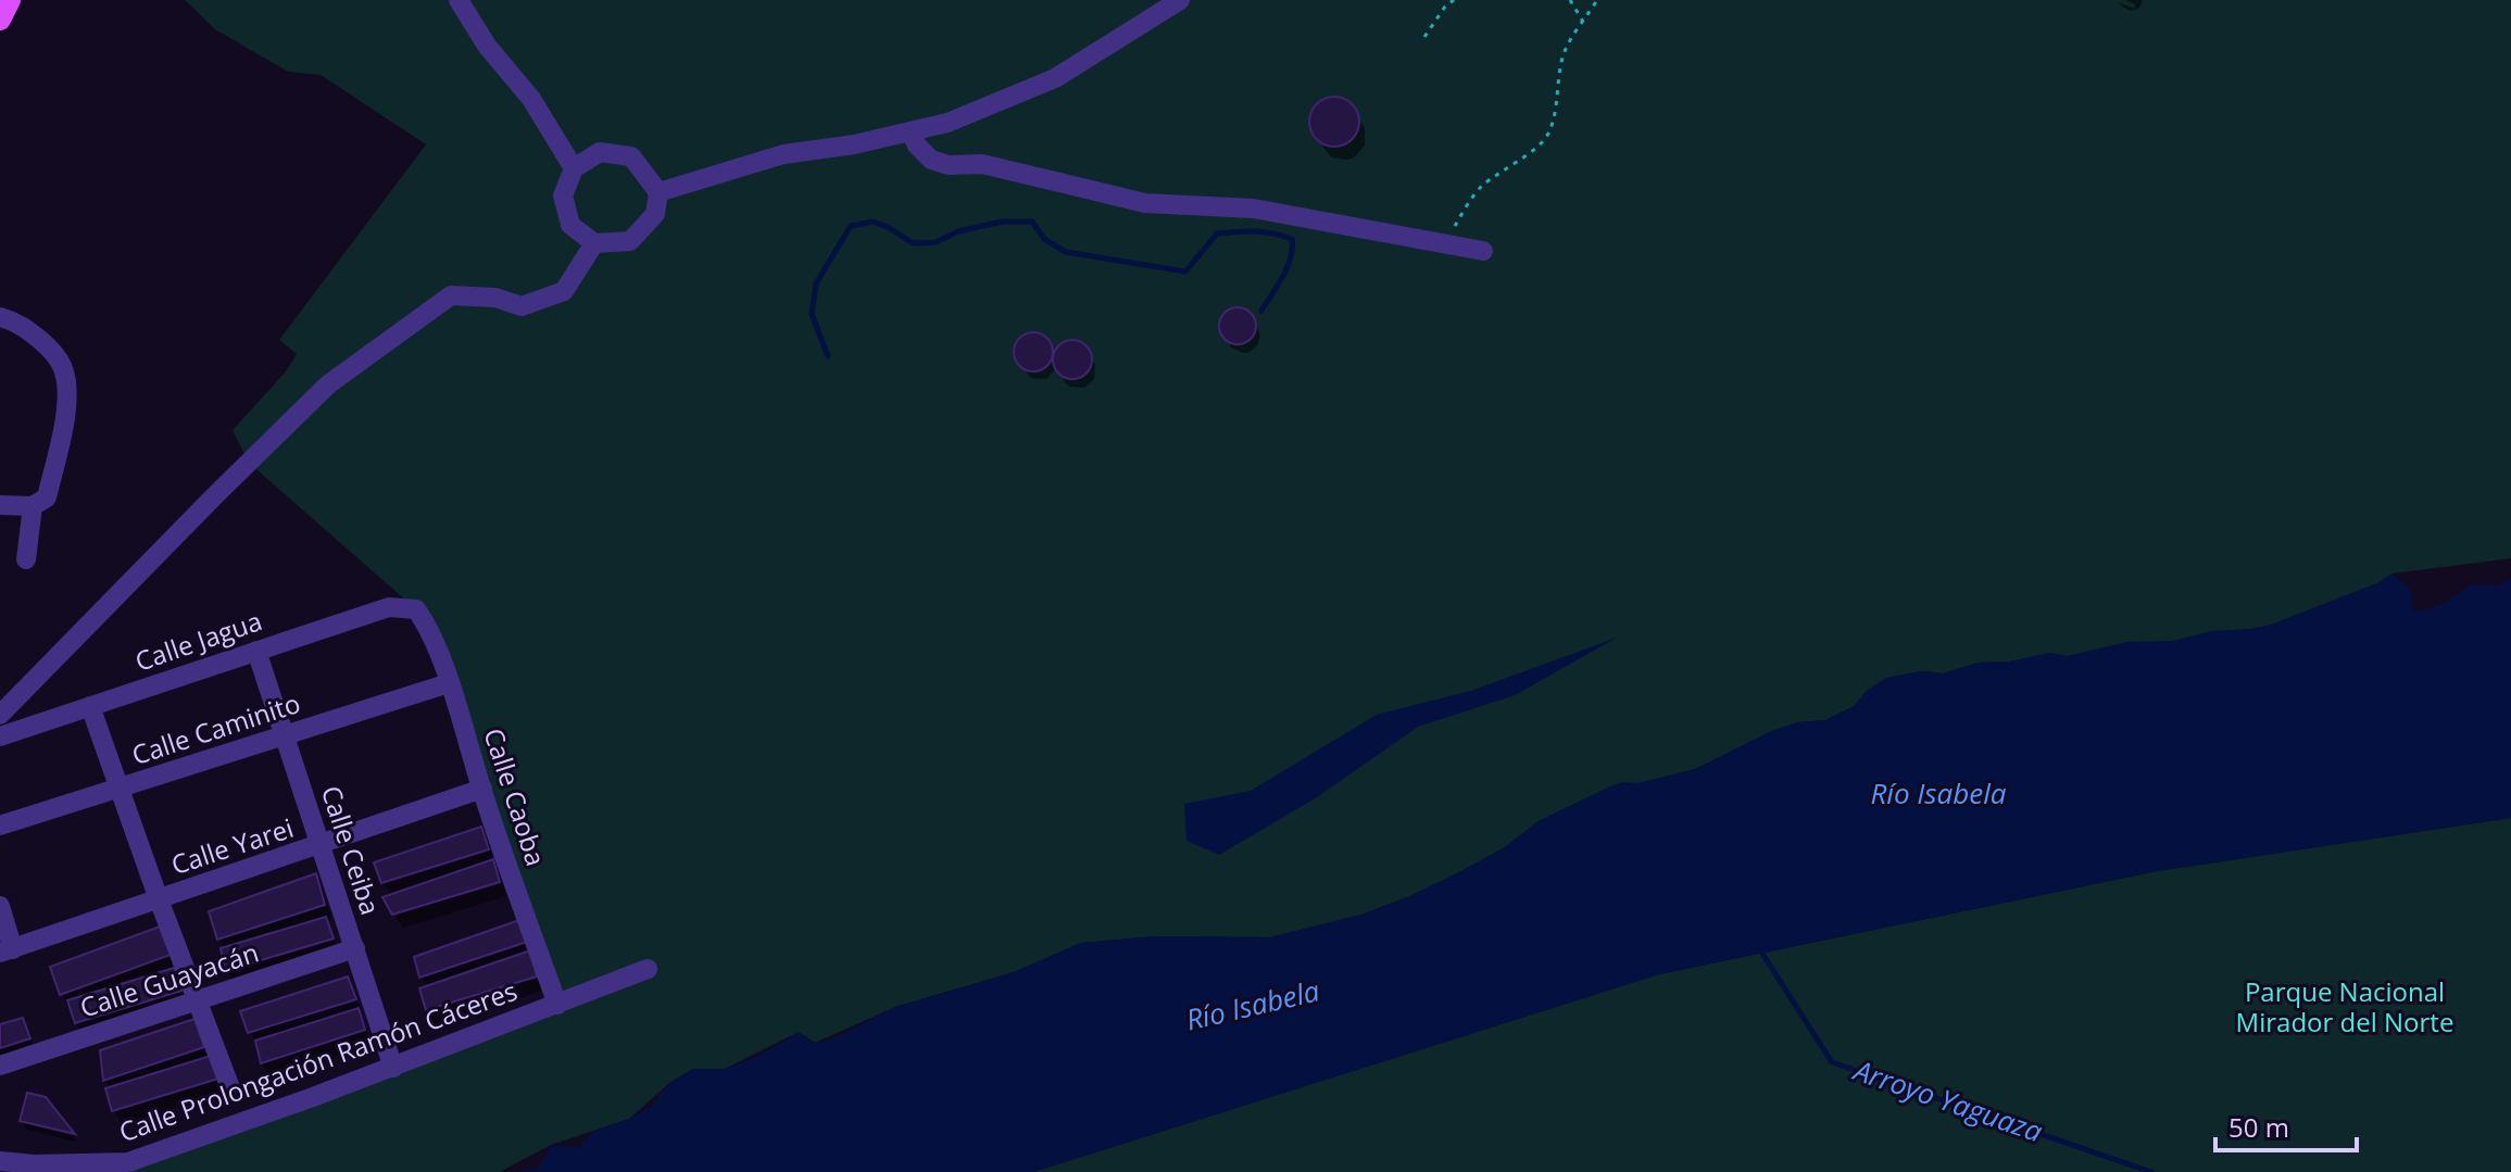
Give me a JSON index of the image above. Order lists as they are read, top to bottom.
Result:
{
  "streets": {
    "street": [
      "Calle Jagua",
      "Calle Caminito",
      "Calle Caoba",
      "Calle Yarei",
      "Calle Ceiba",
      "Calle Guayacán",
      "Calle Prolongación Ramón Cáceres"
    ]
  },
  "crossings": [
    ["Calle Jagua", "Calle Caoba"],
    ["Calle Jagua", "Calle Ceiba"],
    ["Calle Caminito", "Calle Caoba"],
    ["Calle Caminito", "Calle Ceiba"],
    ["Calle Caoba", "Calle Yarei"],
    ["Calle Caoba", "Calle Prolongación Ramón Cáceres"],
    ["Calle Yarei", "Calle Ceiba"],
    ["Calle Ceiba", "Calle Guayacán"],
    ["Calle Ceiba", "Calle Prolongación Ramón Cáceres"]
  ],
  "water": ["Río Isabela", "Arroyo Yaguaza"],
  "parks": ["Parque Nacional Mirador del Norte"],
  "scale_bar": "50 m"
}
